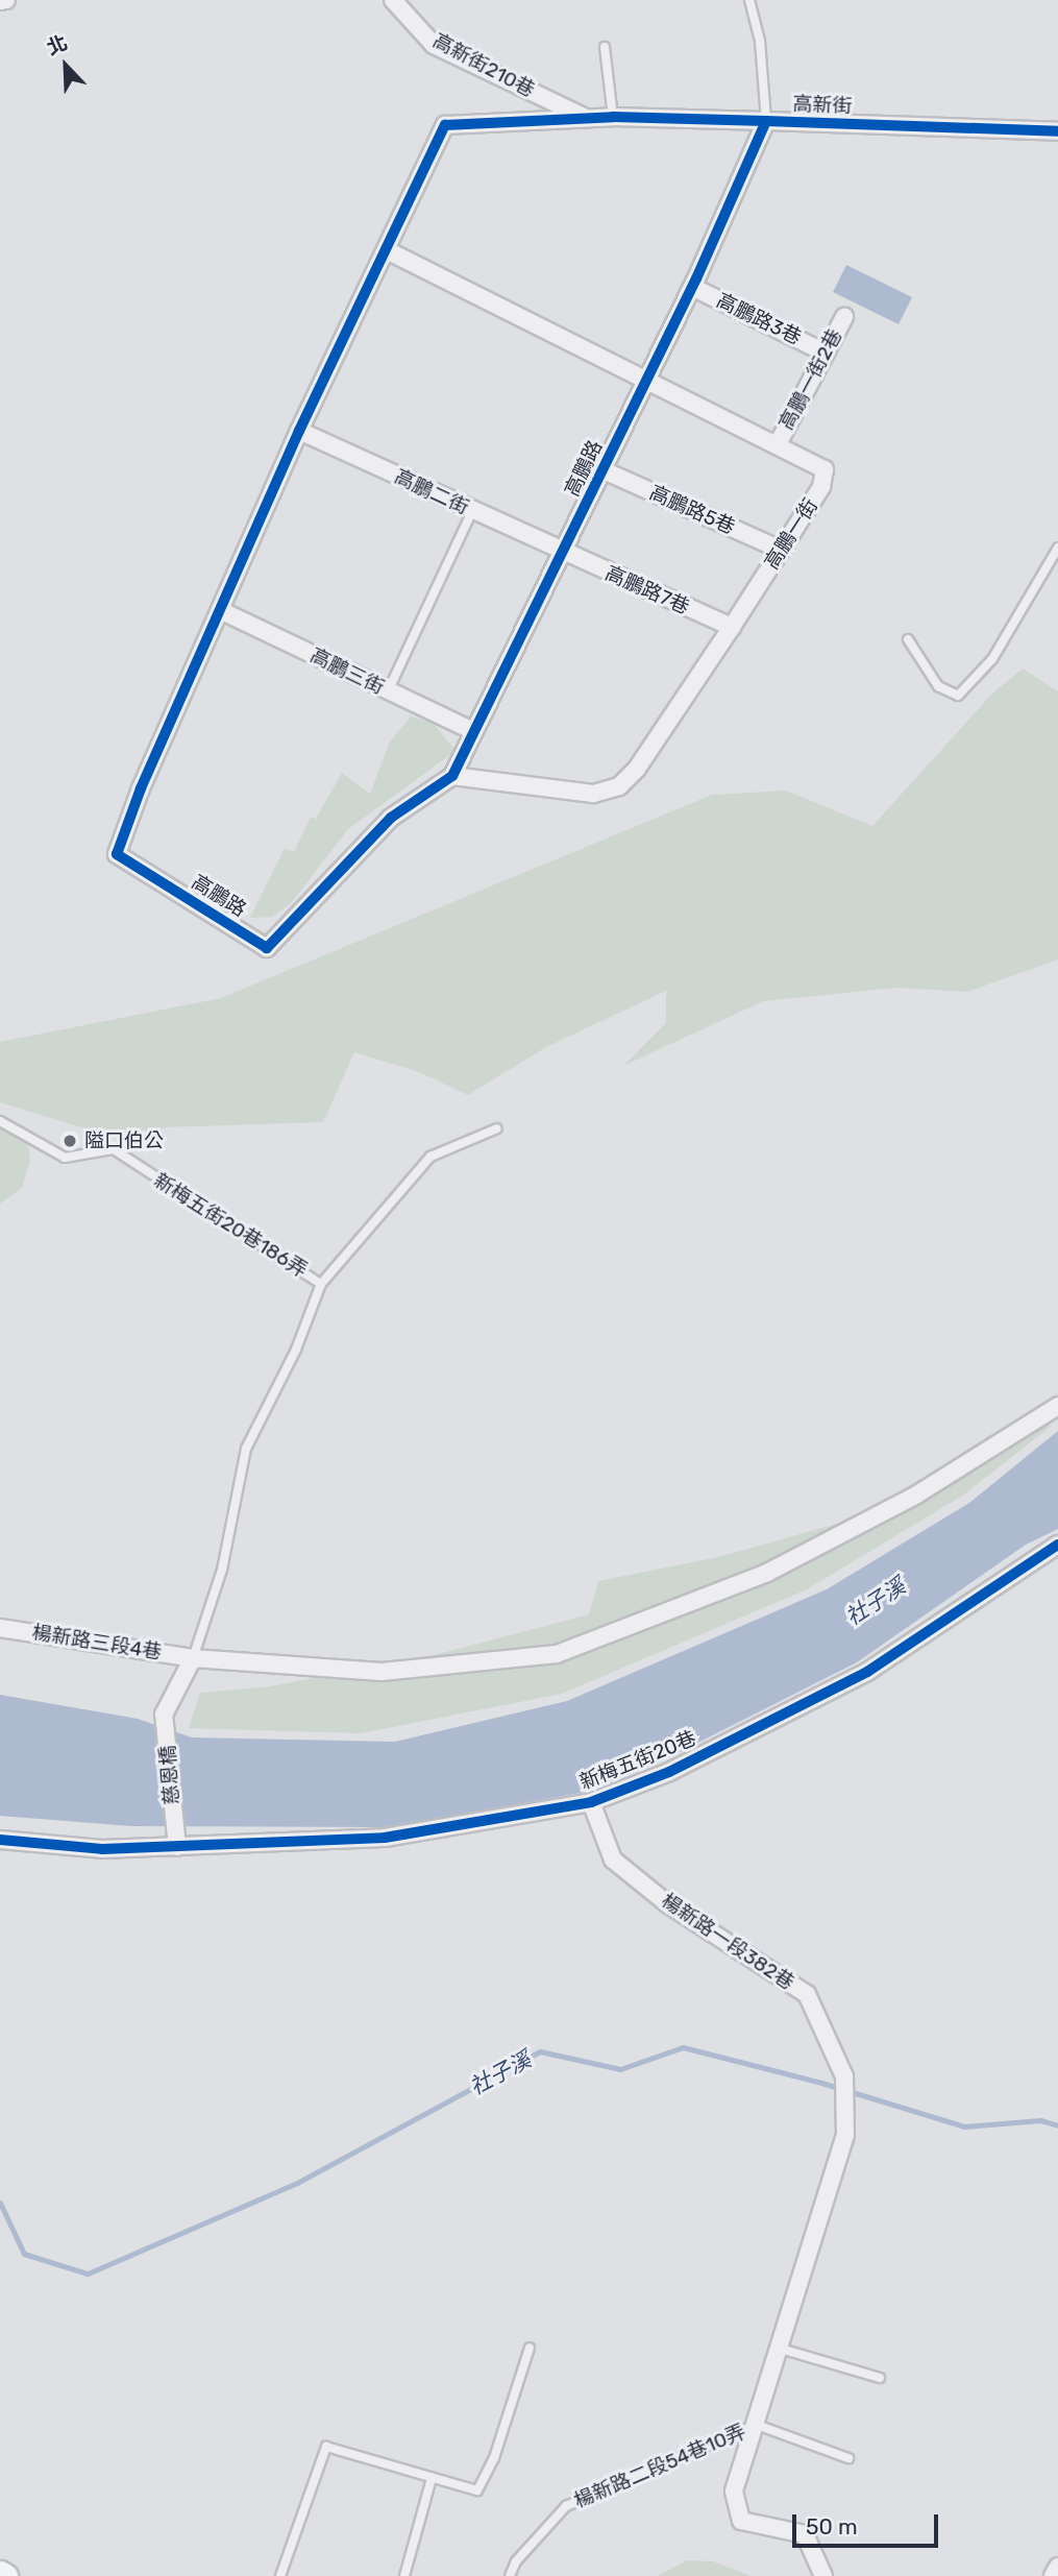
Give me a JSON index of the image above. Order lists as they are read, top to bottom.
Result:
{
  "streets": {
    "street": [
      "高新街210巷",
      "高新街",
      "高鵬路3巷",
      "高鵬一街2巷",
      "高鵬路",
      "高鵬二街",
      "高鵬路5巷",
      "高鵬一街",
      "高鵬路7巷",
      "高鵬三街",
      "新梅五街20巷186弄",
      "楊新路三段4巷",
      "新梅五街20巷",
      "慈恩橋",
      "楊新路一段382巷"
    ],
    "lane": ["楊新路二段54巷10弄"]
  },
  "crossings": [
    ["高新街210巷", "高新街"],
    ["高新街210巷", "高鵬路"],
    ["高新街", "高鵬路"],
    ["高鵬路3巷", "高鵬一街2巷"],
    ["高鵬路3巷", "高鵬路"],
    ["高鵬一街2巷", "高鵬一街"],
    ["高鵬路", "高鵬二街"],
    ["高鵬路", "高鵬路5巷"],
    ["高鵬路", "高鵬一街"],
    ["高鵬路", "高鵬路7巷"],
    ["高鵬路", "高鵬三街"],
    ["高鵬二街", "高鵬路7巷"],
    ["高鵬路5巷", "高鵬一街"],
    ["高鵬一街", "高鵬路7巷"],
    ["新梅五街20巷186弄", "楊新路三段4巷"],
    ["新梅五街20巷186弄", "慈恩橋"],
    ["新梅五街20巷", "慈恩橋"],
    ["新梅五街20巷", "楊新路一段382巷"],
    ["楊新路一段382巷", "楊新路二段54巷10弄"]
  ],
  "water": ["社子溪"],
  "places": ["隘口伯公"],
  "scale_bar": "50 m",
  "north": "top left"
}
